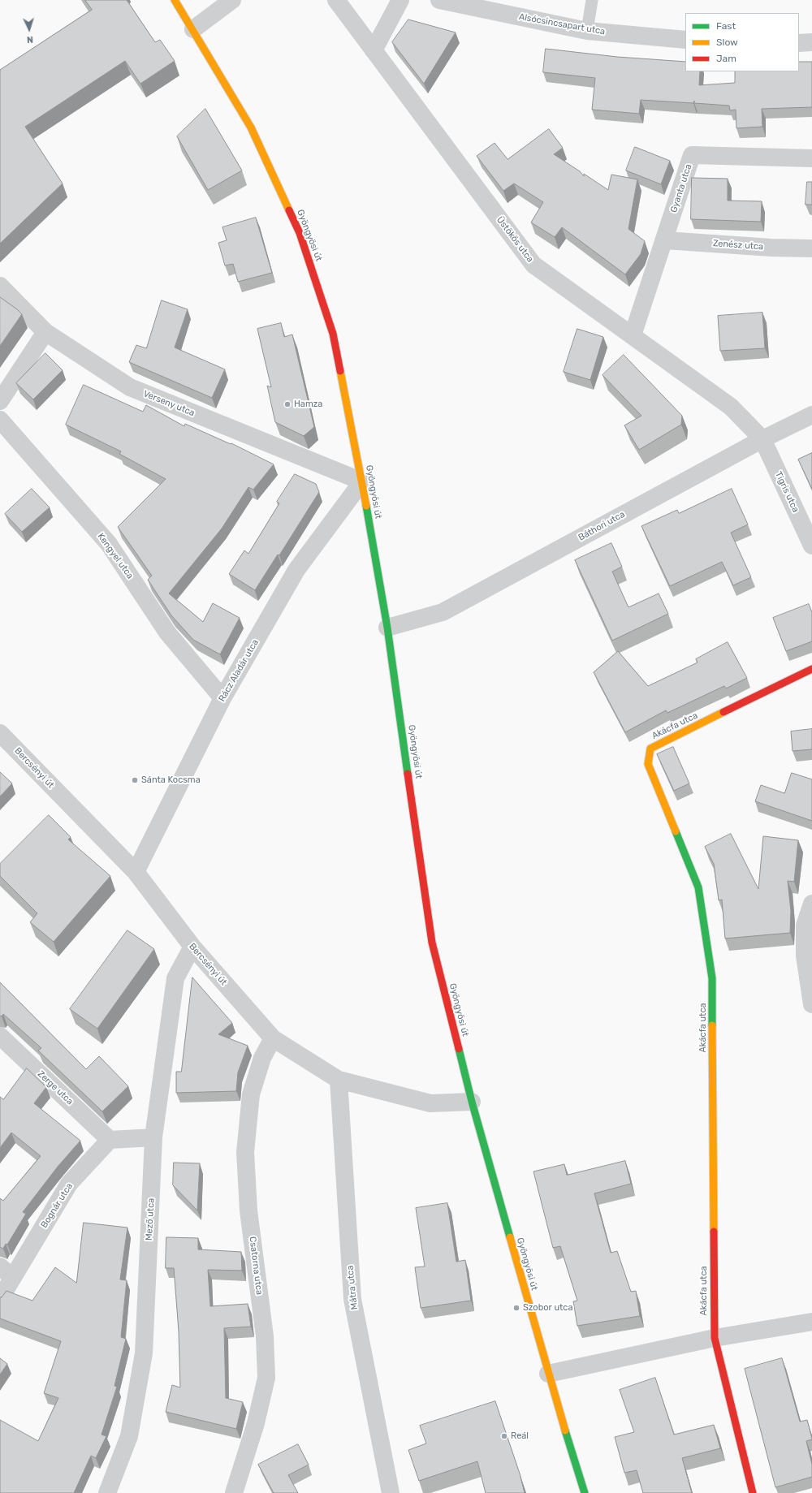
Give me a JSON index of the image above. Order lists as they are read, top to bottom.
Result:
{
  "streets": {
    "street": [
      "Alsócsincsapart utca",
      "Gyanta utca",
      "Gyöngyösi út",
      "Üstökös utca",
      "Zenész utca",
      "Verseny utca",
      "Tigris utca",
      "Báthori utca",
      "Kengyel utca",
      "Rácz Aladár utca",
      "Akácfa utca",
      "Bercsényi út",
      "Zerge utca",
      "Bognár utca",
      "Mező utca",
      "Csatorna utca",
      "Mátra utca"
    ]
  },
  "crossings": [
    ["Gyanta utca", "Üstökös utca"],
    ["Gyanta utca", "Zenész utca"],
    ["Gyöngyösi út", "Verseny utca"],
    ["Gyöngyösi út", "Báthori utca"],
    ["Gyöngyösi út", "Rácz Aladár utca"],
    ["Gyöngyösi út", "Bercsényi út"],
    ["Üstökös utca", "Tigris utca"],
    ["Üstökös utca", "Báthori utca"],
    ["Verseny utca", "Rácz Aladár utca"],
    ["Tigris utca", "Báthori utca"],
    ["Kengyel utca", "Rácz Aladár utca"],
    ["Rácz Aladár utca", "Bercsényi út"],
    ["Bercsényi út", "Mező utca"],
    ["Bercsényi út", "Csatorna utca"],
    ["Bercsényi út", "Mátra utca"],
    ["Zerge utca", "Bognár utca"]
  ],
  "places": [
    "Hamza",
    "Sánta Kocsma",
    "Szobor utca",
    "Reál"
  ],
  "legend": ["Fast", "Slow", "Jam"],
  "north": "bottom"
}
